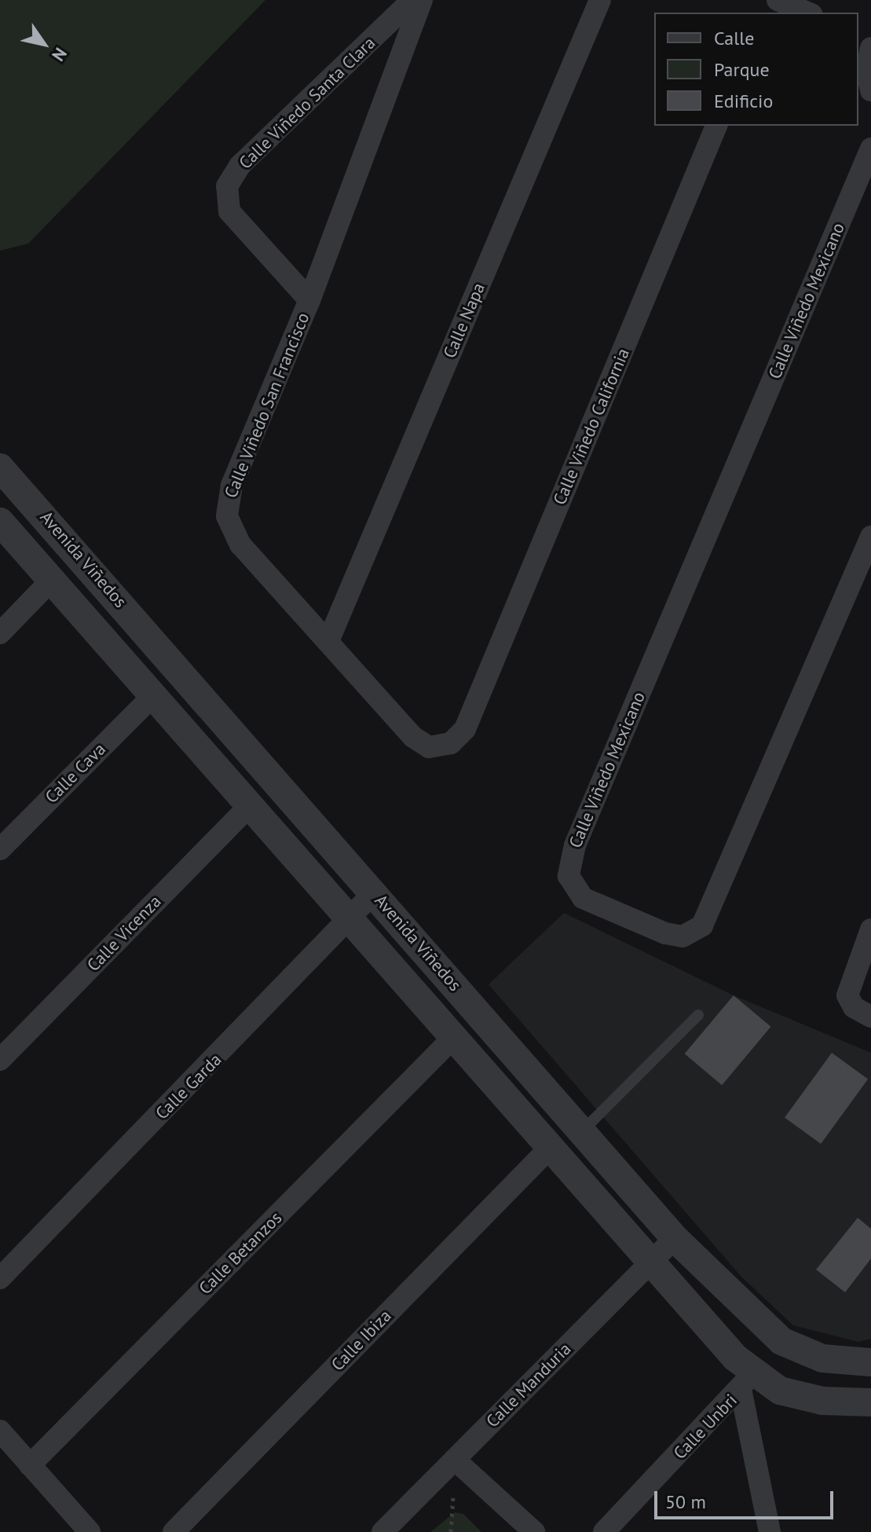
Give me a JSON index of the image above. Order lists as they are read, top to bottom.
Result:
{
  "streets": {
    "street": [
      "Calle Viñedo Santa Clara",
      "Calle Viñedo Mexicano",
      "Calle Napa",
      "Calle Viñedo San Francisco",
      "Calle Viñedo California",
      "Avenida Viñedos",
      "Calle Cava",
      "Calle Vicenza",
      "Calle Garda",
      "Calle Betanzos",
      "Calle Ibiza",
      "Calle Manduria",
      "Calle Unbri"
    ]
  },
  "crossings": [
    ["Calle Viñedo Santa Clara", "Calle Viñedo San Francisco"],
    ["Calle Napa", "Calle Viñedo San Francisco"],
    ["Calle Viñedo San Francisco", "Calle Viñedo California"],
    ["Avenida Viñedos", "Calle Garda"],
    ["Avenida Viñedos", "Calle Manduria"]
  ],
  "legend": ["Calle", "Parque", "Edificio"],
  "scale_bar": "50 m",
  "north": "bottom right"
}
